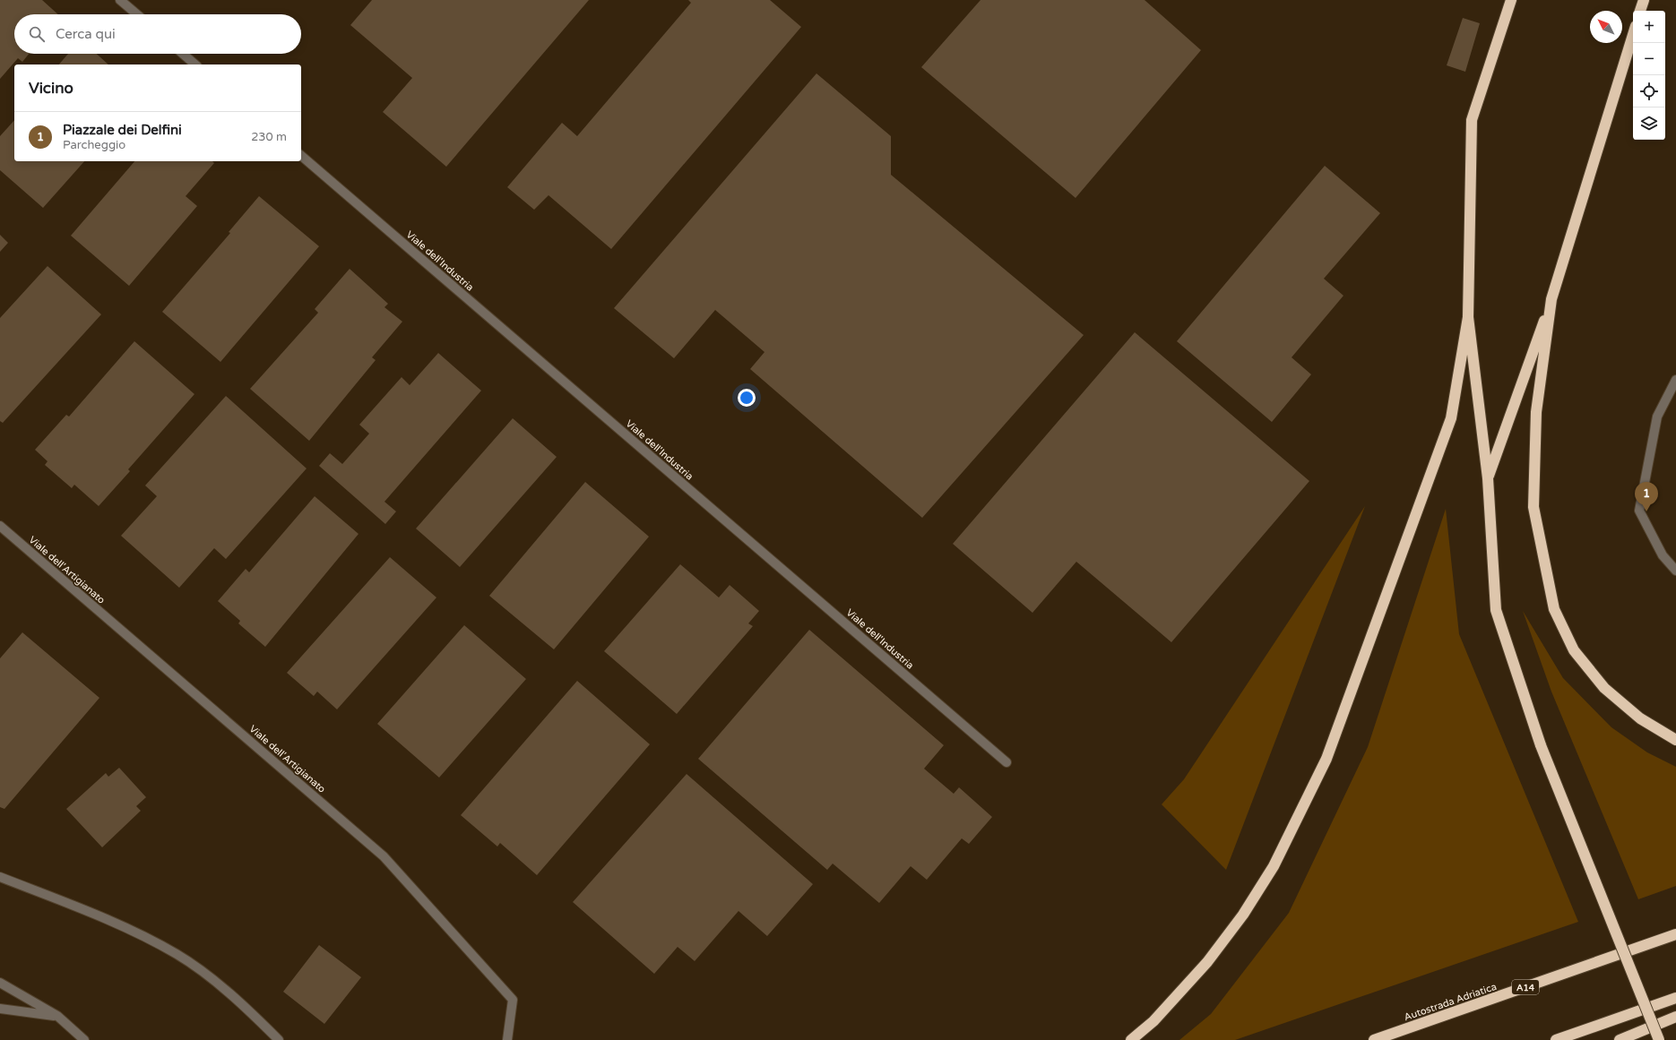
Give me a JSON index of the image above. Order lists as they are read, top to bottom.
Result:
{
  "streets": {
    "highway": ["A14", "Autostrada Adriatica"],
    "street": ["Viale dell'Industria", "Viale dell'Artigianato"]
  },
  "north": "top left",
  "page": {
    "map_buttons": ["+", "−"],
    "search": "Cerca qui",
    "heading": "Vicino",
    "list": [
      {
        "mark": "1",
        "name": "Piazzale dei Delfini",
        "note": "Parcheggio",
        "value": "230 m"
      }
    ],
    "pins": "1"
  }
}
